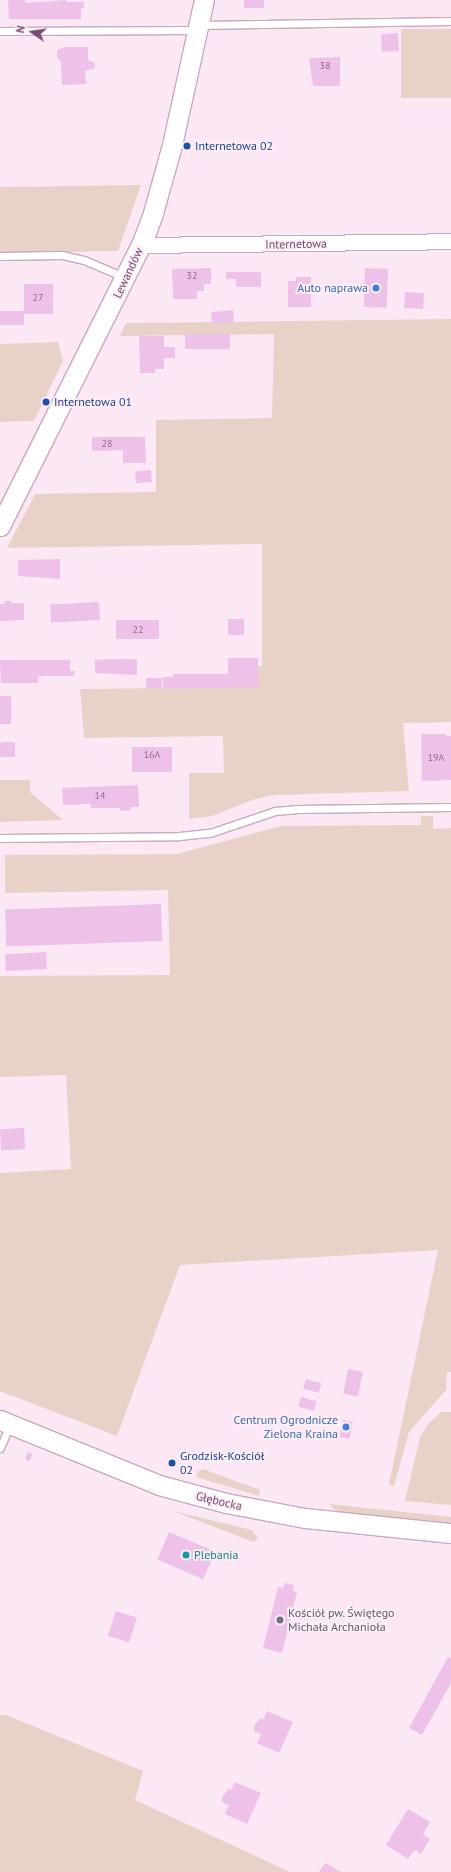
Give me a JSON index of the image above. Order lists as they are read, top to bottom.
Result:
{
  "streets": {
    "street": ["Internetowa", "Lewandów", "Głębocka"]
  },
  "crossings": [
    ["Internetowa", "Lewandów"]
  ],
  "places": [
    "Internetowa 02",
    "Auto naprawa",
    "Internetowa 01",
    "Centrum Ogrodnicze Zielona Kraina",
    "Grodzisk-Kościół 02",
    "Plebania",
    "Kościół pw. Świętego Michała Archanioła"
  ],
  "house_numbers": [
    "38",
    "32",
    "27",
    "28",
    "22",
    "16A",
    "19A",
    "14"
  ],
  "north": "left"
}
